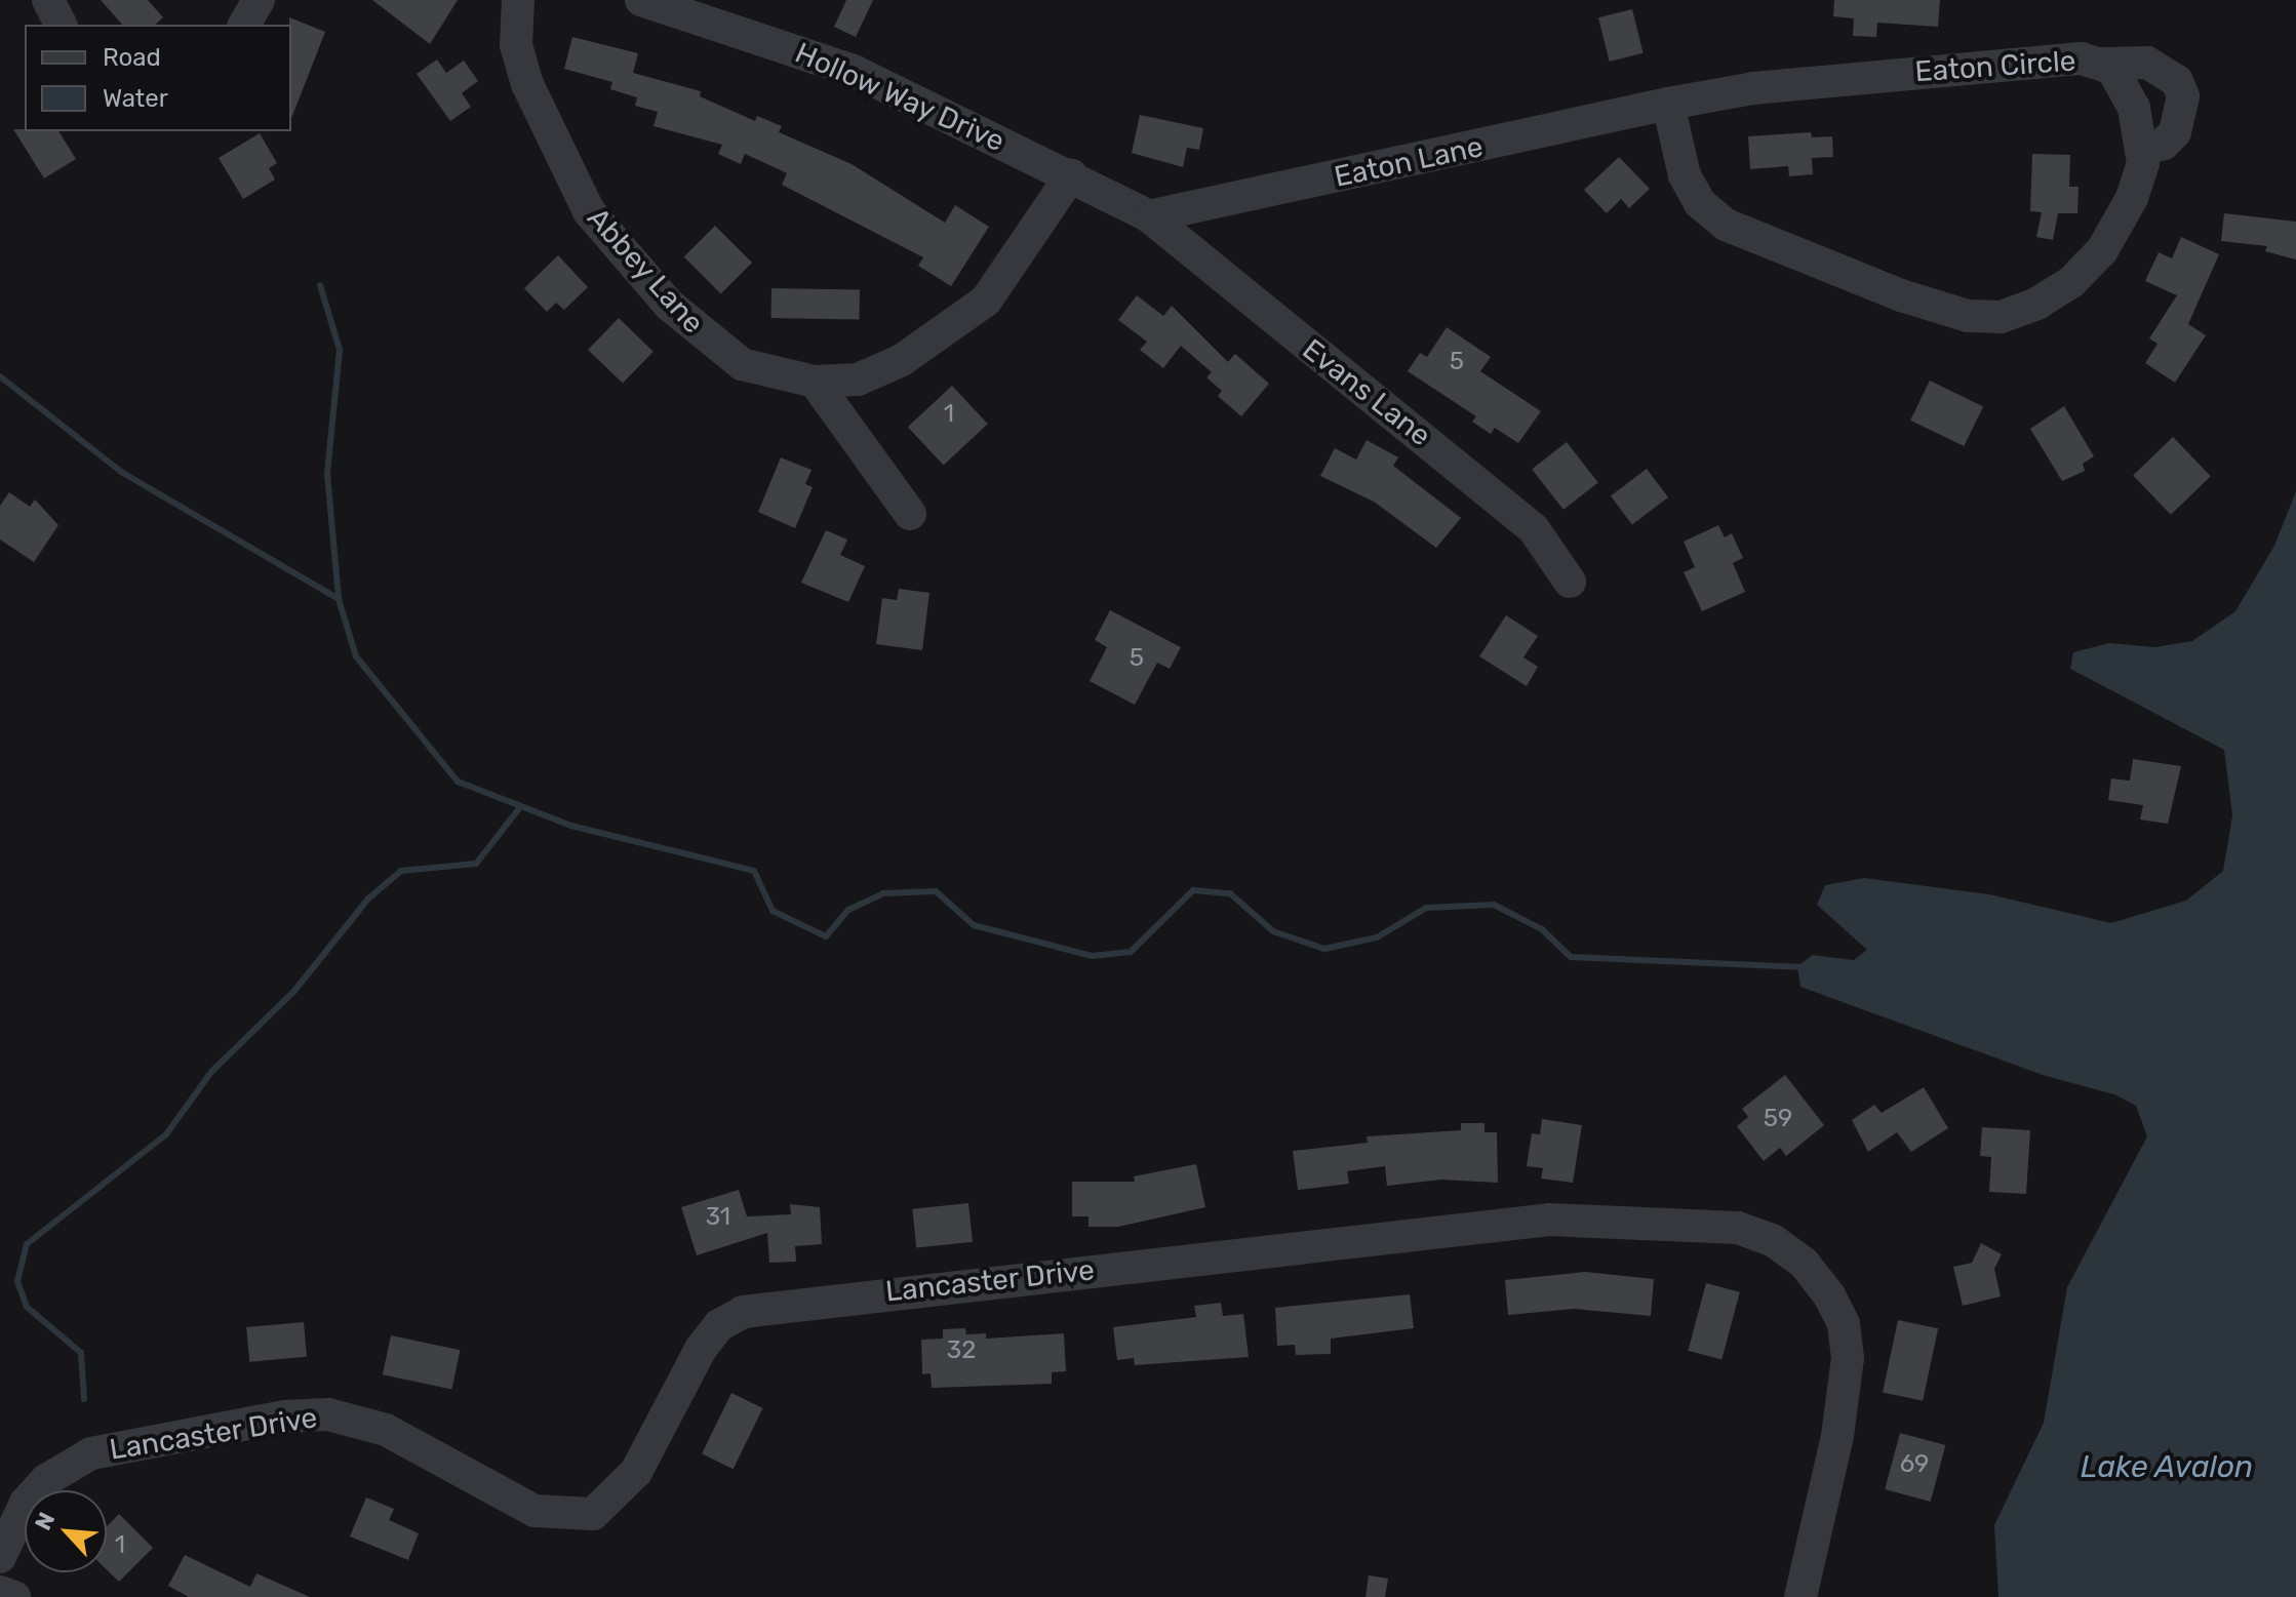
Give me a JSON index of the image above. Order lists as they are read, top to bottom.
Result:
{
  "streets": {
    "street": [
      "Eaton Circle",
      "Hollow Way Drive",
      "Eaton Lane",
      "Abbey Lane",
      "Evans Lane",
      "Lancaster Drive"
    ]
  },
  "crossings": [
    ["Eaton Circle", "Eaton Lane"],
    ["Hollow Way Drive", "Eaton Lane"],
    ["Hollow Way Drive", "Abbey Lane"],
    ["Hollow Way Drive", "Evans Lane"],
    ["Eaton Lane", "Evans Lane"]
  ],
  "water": ["Lake Avalon"],
  "house_numbers": [
    "5",
    "1",
    "5",
    "59",
    "31",
    "32",
    "69",
    "1"
  ],
  "legend": ["Road", "Water"],
  "north": "top left"
}
